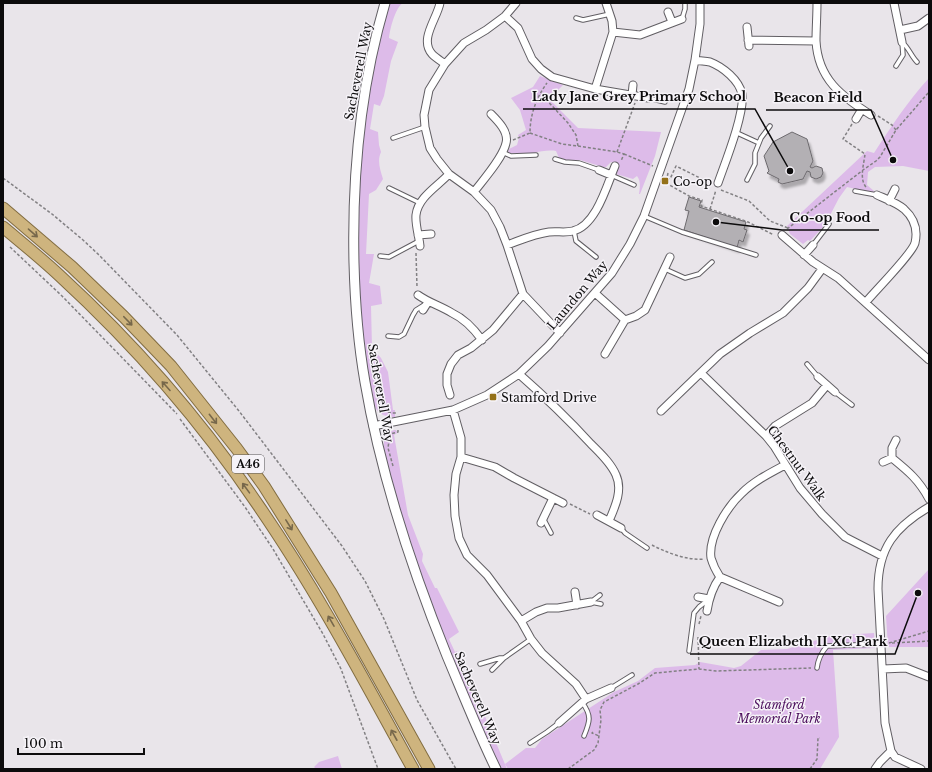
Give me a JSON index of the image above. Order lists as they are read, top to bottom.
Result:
{
  "streets": {
    "highway": ["A46"],
    "street": ["Sacheverell Way", "Laundon Way", "Chestnut Walk"]
  },
  "crossings": [
    ["Sacheverell Way", "Laundon Way"]
  ],
  "parks": ["Stamford Memorial Park"],
  "places": {
    "other": [
      "Beacon Field",
      "Lady Jane Grey Primary School",
      "Co-op Food",
      "Queen Elizabeth II XC Park"
    ],
    "transit": ["Co-op", "Stamford Drive"]
  },
  "scale_bar": "100 m"
}
